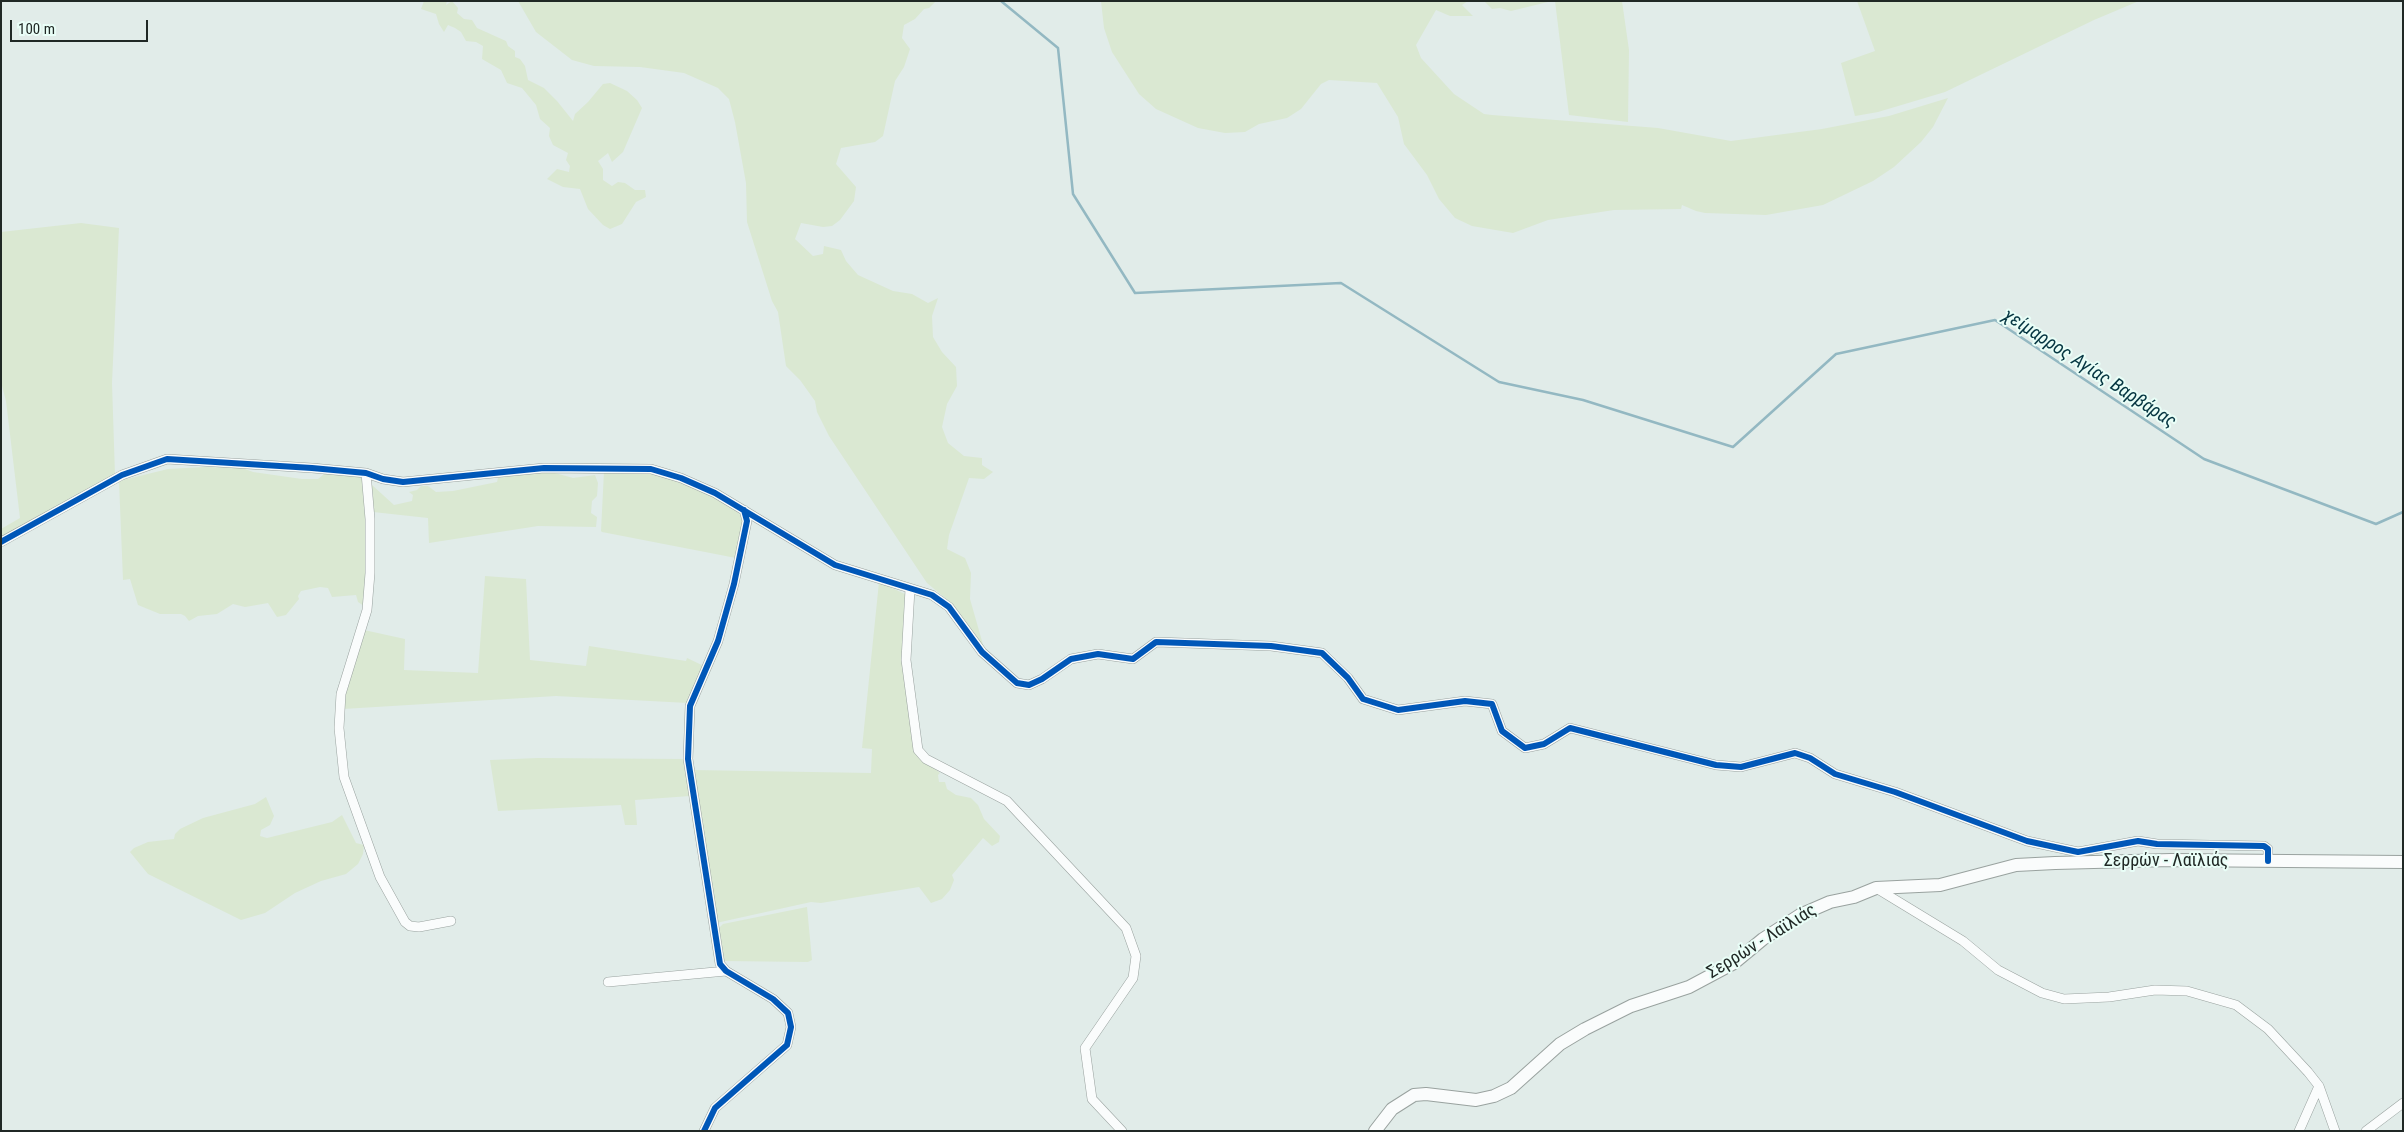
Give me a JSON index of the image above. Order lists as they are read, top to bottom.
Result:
{
  "streets": {
    "main road": ["Σερρών - Λαϊλιάς"]
  },
  "water": ["χείμαρρος Αγίας Βαρβάρας"],
  "scale_bar": "100 m"
}
